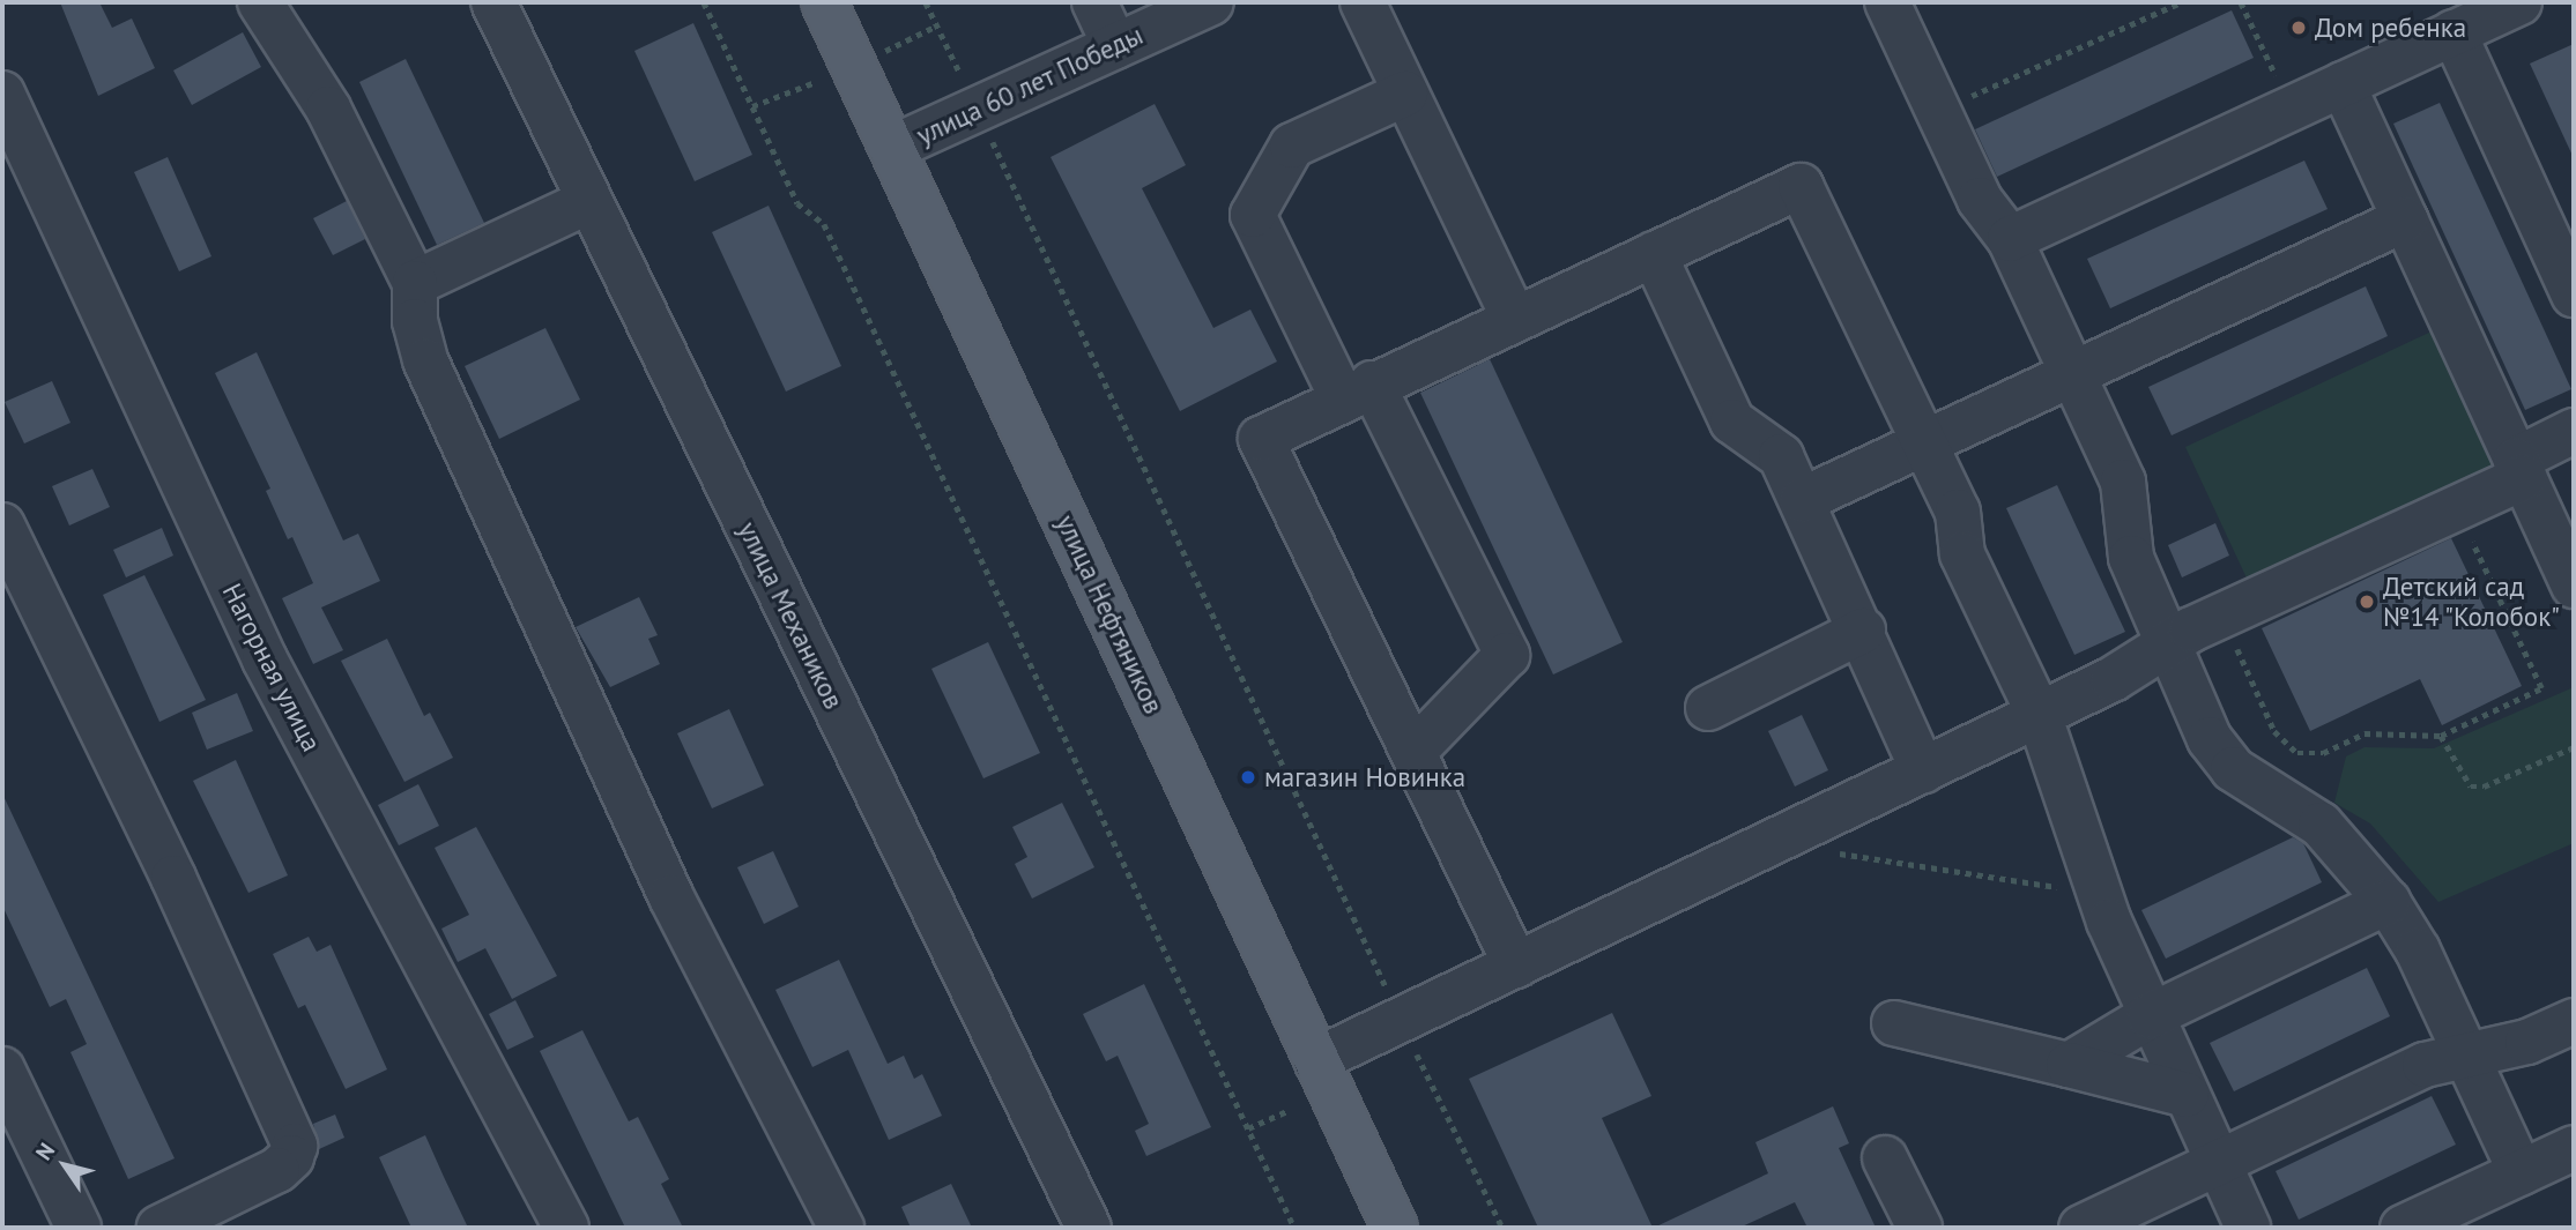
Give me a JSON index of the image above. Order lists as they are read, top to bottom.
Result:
{
  "streets": {
    "main road": ["улица Нефтяников"],
    "street": ["улица 60 лет Победы", "улица Механиков", "Нагорная улица"]
  },
  "crossings": [
    ["улица 60 лет Победы", "улица Нефтяников"]
  ],
  "places": ["Дом ребенка", "Детский сад №14 \"Колобок\"", "магазин Новинка"],
  "north": "top left"
}
